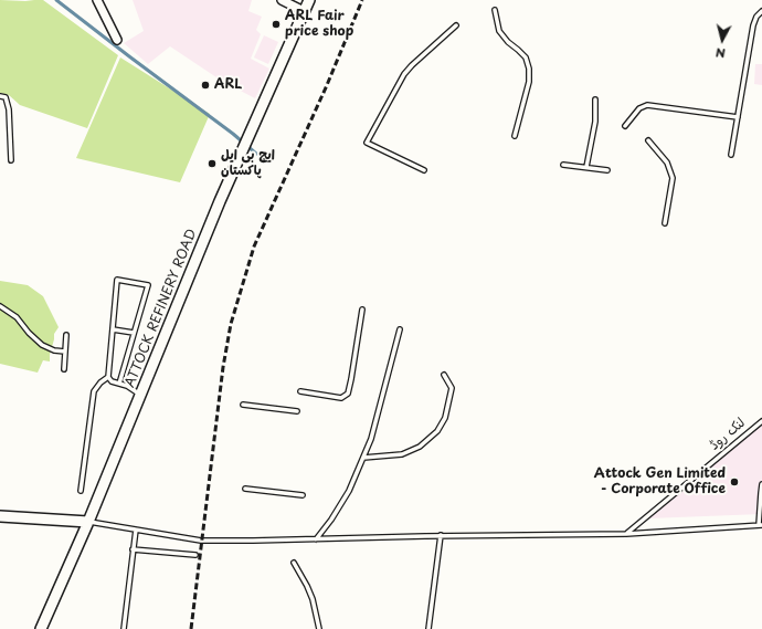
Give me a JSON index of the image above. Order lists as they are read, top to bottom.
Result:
{
  "streets": {
    "street": ["ATTOCK REFINERY ROAD"],
    "lane": ["لنک روڈ"]
  },
  "places": [
    "ARL Fair price shop",
    "ARL",
    "ایچ بی ایل پاکستان",
    "Attock Gen Limited - Corporate Office"
  ],
  "north": "bottom"
}
